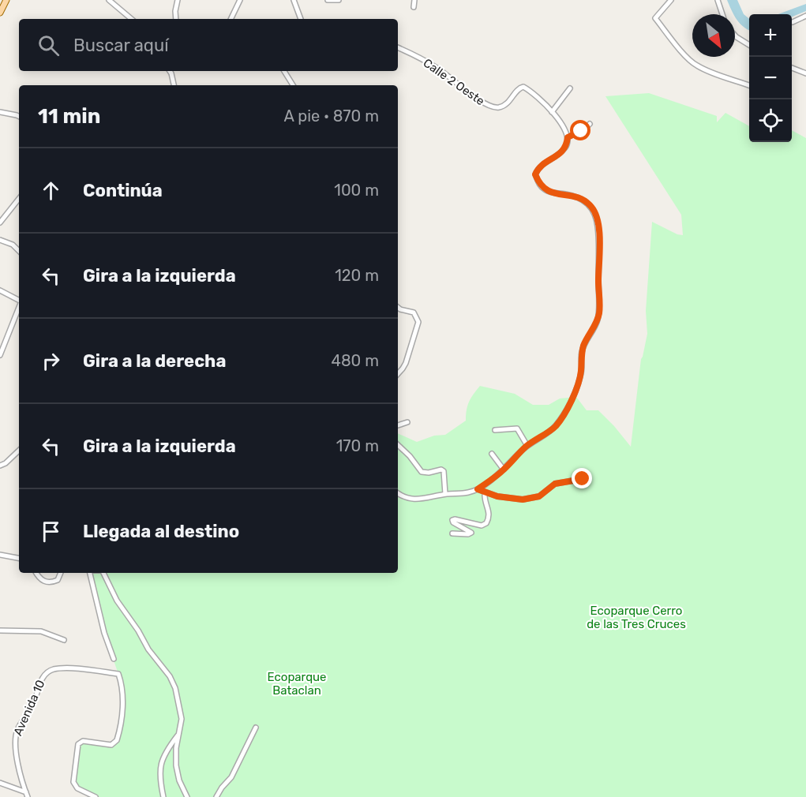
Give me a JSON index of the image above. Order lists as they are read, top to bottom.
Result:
{
  "streets": {
    "street": ["Calle 2 Oeste", "Avenida 10"]
  },
  "parks": ["Ecoparque Cerro de las Tres Cruces", "Ecoparque Bataclan"],
  "north": "bottom right",
  "page": {
    "map_buttons": ["+", "−"],
    "search": "Buscar aquí",
    "heading": ["11 min", "A pie · 870 m"],
    "list": [
      ["Continúa", "100 m"],
      ["Gira a la izquierda", "120 m"],
      ["Gira a la derecha", "480 m"],
      ["Gira a la izquierda", "170 m"],
      "Llegada al destino"
    ]
  }
}
